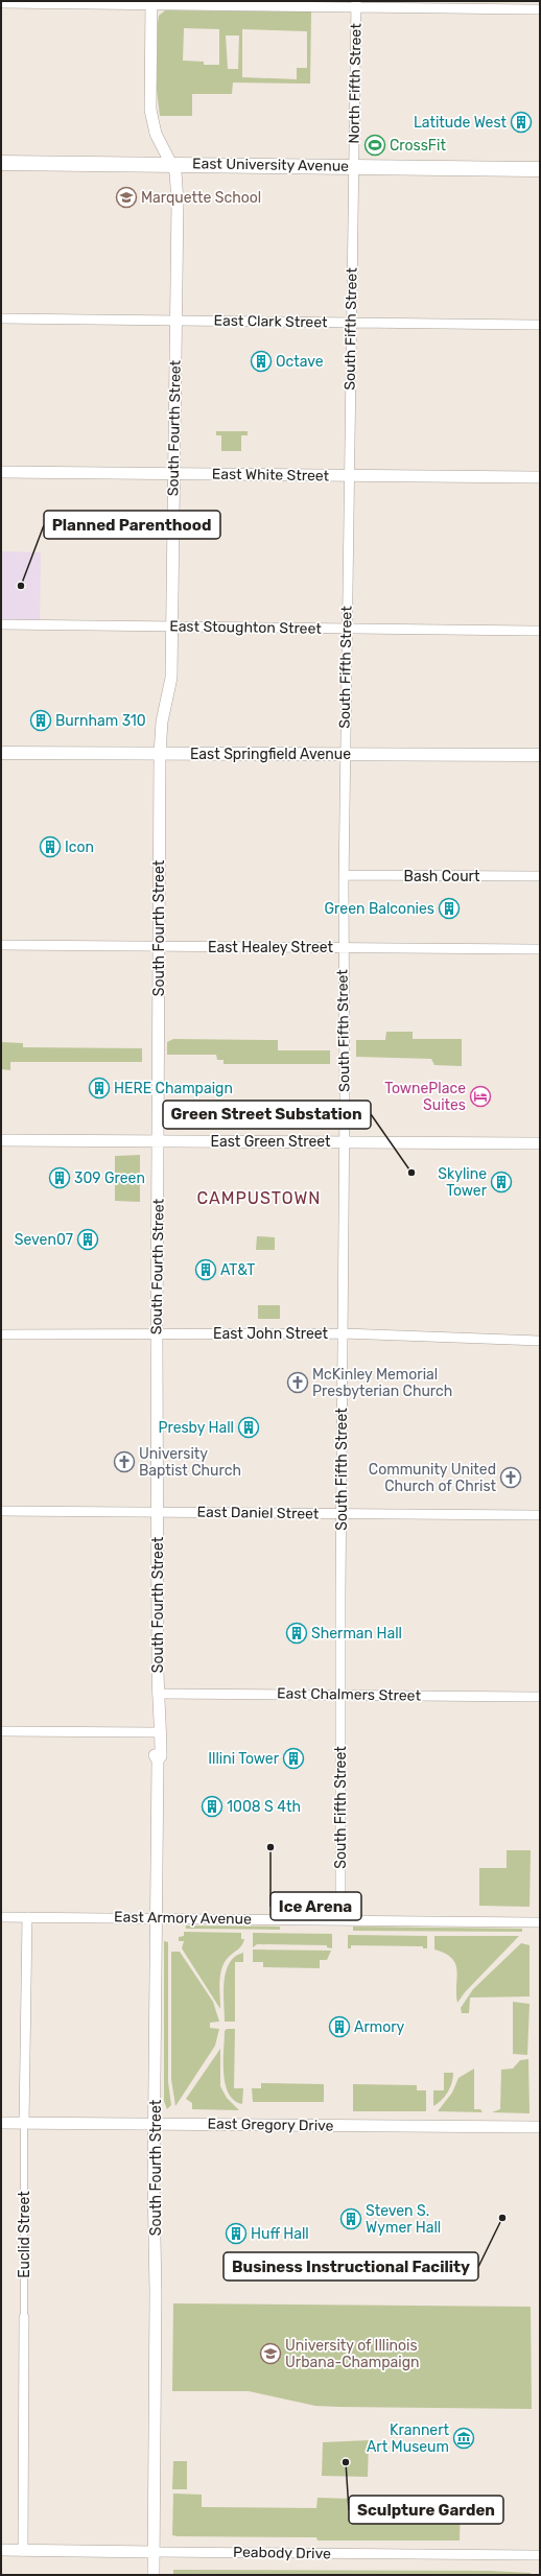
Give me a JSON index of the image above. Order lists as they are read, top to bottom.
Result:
{
  "streets": {
    "main road": ["East University Avenue", "East Springfield Avenue"],
    "street": [
      "North Fifth Street",
      "East Clark Street",
      "South Fifth Street",
      "South Fourth Street",
      "East White Street",
      "East Stoughton Street",
      "Bash Court",
      "East Healey Street",
      "East Green Street",
      "East John Street",
      "East Daniel Street",
      "East Chalmers Street",
      "East Armory Avenue",
      "East Gregory Drive",
      "Euclid Street",
      "Peabody Drive"
    ]
  },
  "crossings": [
    ["North Fifth Street", "East University Avenue"],
    ["North Fifth Street", "South Fifth Street"],
    ["East University Avenue", "South Fifth Street"],
    ["East University Avenue", "South Fourth Street"],
    ["East Clark Street", "South Fifth Street"],
    ["East Clark Street", "South Fourth Street"],
    ["South Fifth Street", "East White Street"],
    ["South Fifth Street", "East Stoughton Street"],
    ["South Fifth Street", "East Springfield Avenue"],
    ["South Fifth Street", "Bash Court"],
    ["South Fifth Street", "East Healey Street"],
    ["South Fifth Street", "East Green Street"],
    ["South Fifth Street", "East John Street"],
    ["South Fifth Street", "East Daniel Street"],
    ["South Fifth Street", "East Chalmers Street"],
    ["South Fifth Street", "East Armory Avenue"],
    ["South Fourth Street", "East White Street"],
    ["South Fourth Street", "East Stoughton Street"],
    ["South Fourth Street", "East Springfield Avenue"],
    ["South Fourth Street", "East Healey Street"],
    ["South Fourth Street", "East Green Street"],
    ["South Fourth Street", "East John Street"],
    ["South Fourth Street", "East Daniel Street"],
    ["South Fourth Street", "East Chalmers Street"],
    ["South Fourth Street", "East Armory Avenue"],
    ["South Fourth Street", "East Gregory Drive"],
    ["South Fourth Street", "Peabody Drive"],
    ["East Armory Avenue", "Euclid Street"],
    ["East Gregory Drive", "Euclid Street"],
    ["Euclid Street", "Peabody Drive"]
  ],
  "districts": ["CAMPUSTOWN"],
  "places": {
    "building": [
      "Latitude West",
      "Octave",
      "Burnham 310",
      "Icon",
      "Green Balconies",
      "HERE Champaign",
      "309 Green",
      "Skyline Tower",
      "Seven07",
      "AT&T",
      "Presby Hall",
      "Sherman Hall",
      "Illini Tower",
      "1008 S 4th",
      "Armory",
      "Steven S. Wymer Hall",
      "Huff Hall"
    ],
    "sports": ["CrossFit"],
    "school or university": ["Marquette School", "University of Illinois Urbana-Champaign"],
    "other": [
      "Planned Parenthood",
      "Green Street Substation",
      "Ice Arena",
      "Business Instructional Facility",
      "Sculpture Garden"
    ],
    "hotel": ["TownePlace Suites"],
    "church": ["McKinley Memorial Presbyterian Church", "University Baptist Church", "Community United Church of Christ"],
    "museum": ["Krannert Art Museum"]
  }
}
